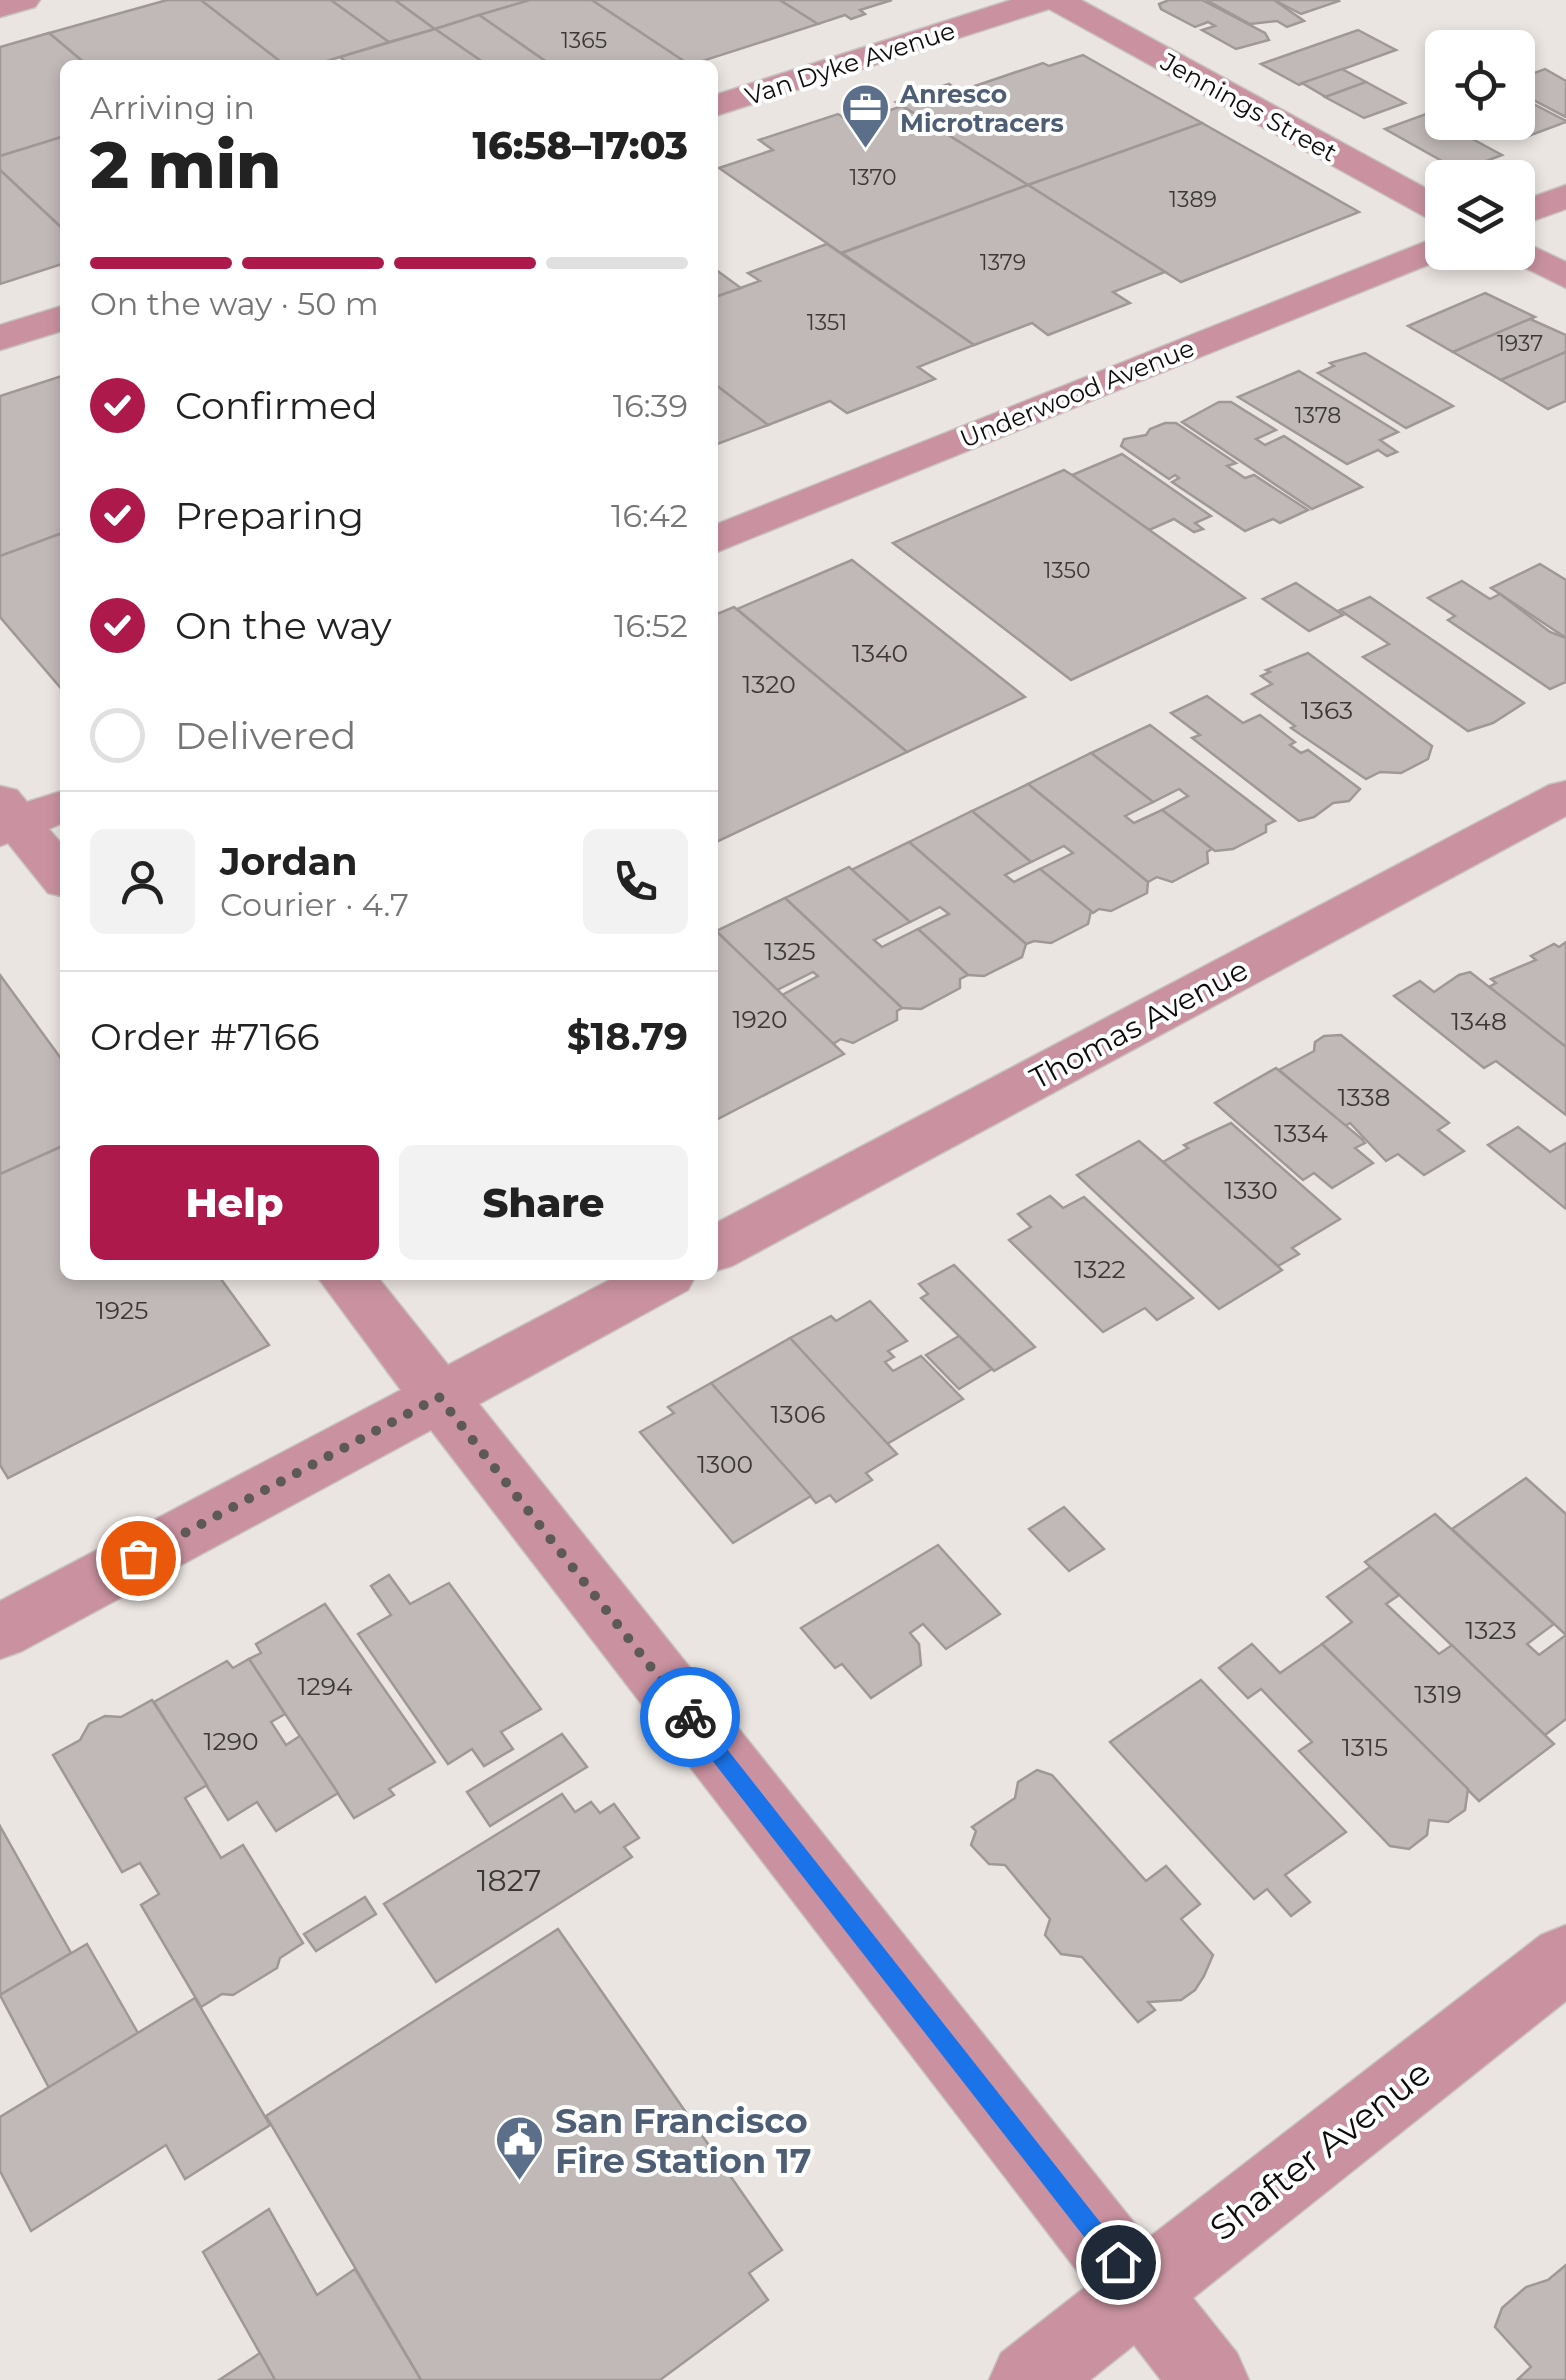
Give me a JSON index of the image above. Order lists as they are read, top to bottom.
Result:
{
  "streets": {
    "street": [
      "Van Dyke Avenue",
      "Jennings Street",
      "Underwood Avenue",
      "Thomas Avenue",
      "Shafter Avenue"
    ]
  },
  "places": {
    "office": ["Anresco Microtracers"],
    "public building": ["San Francisco Fire Station 17"]
  },
  "house_numbers": [
    "1365",
    "1370",
    "1389",
    "1379",
    "1351",
    "1937",
    "1378",
    "1350",
    "1340",
    "1320",
    "1363",
    "1325",
    "1920",
    "1348",
    "1338",
    "1334",
    "1330",
    "1322",
    "1925",
    "1306",
    "1300",
    "1323",
    "1294",
    "1319",
    "1290",
    "1315",
    "1827"
  ],
  "page": {
    "heading": ["2 min", "Arriving in", "16:58–17:03"],
    "panel": [
      "Jordan",
      "Courier · 4.7",
      "Order #7166",
      "$18.79"
    ],
    "bar": "On the way · 50 m",
    "list": [
      ["Confirmed", "16:39"],
      ["Preparing", "16:42"],
      ["On the way", "16:52"],
      "Delivered"
    ],
    "buttons": ["Help", "Share"]
  }
}
